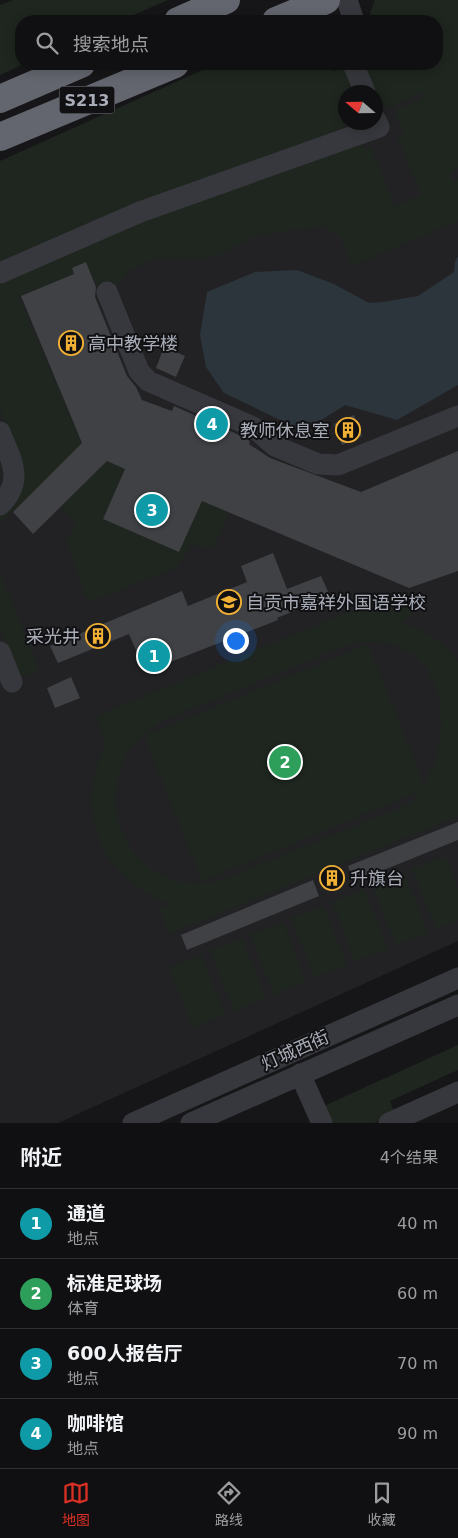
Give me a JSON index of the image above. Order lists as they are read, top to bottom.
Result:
{
  "streets": {
    "highway": ["S213"],
    "street": ["灯城西街"]
  },
  "places": {
    "building": [
      "高中教学楼",
      "教师休息室",
      "采光井",
      "升旗台"
    ],
    "school or university": ["自贡市嘉祥外国语学校"]
  },
  "north": "left",
  "page": {
    "search": "搜索地点",
    "pins": [
      "4",
      "3",
      "1",
      "2"
    ],
    "heading": ["附近", "4个结果"],
    "list": [
      {
        "mark": "1",
        "name": "通道",
        "note": "地点",
        "value": "40 m"
      },
      {
        "mark": "2",
        "name": "标准足球场",
        "note": "体育",
        "value": "60 m"
      },
      {
        "mark": "3",
        "name": "600人报告厅",
        "note": "地点",
        "value": "70 m"
      },
      {
        "mark": "4",
        "name": "咖啡馆",
        "note": "地点",
        "value": "90 m"
      }
    ],
    "nav": ["地图", "路线", "收藏"]
  }
}
